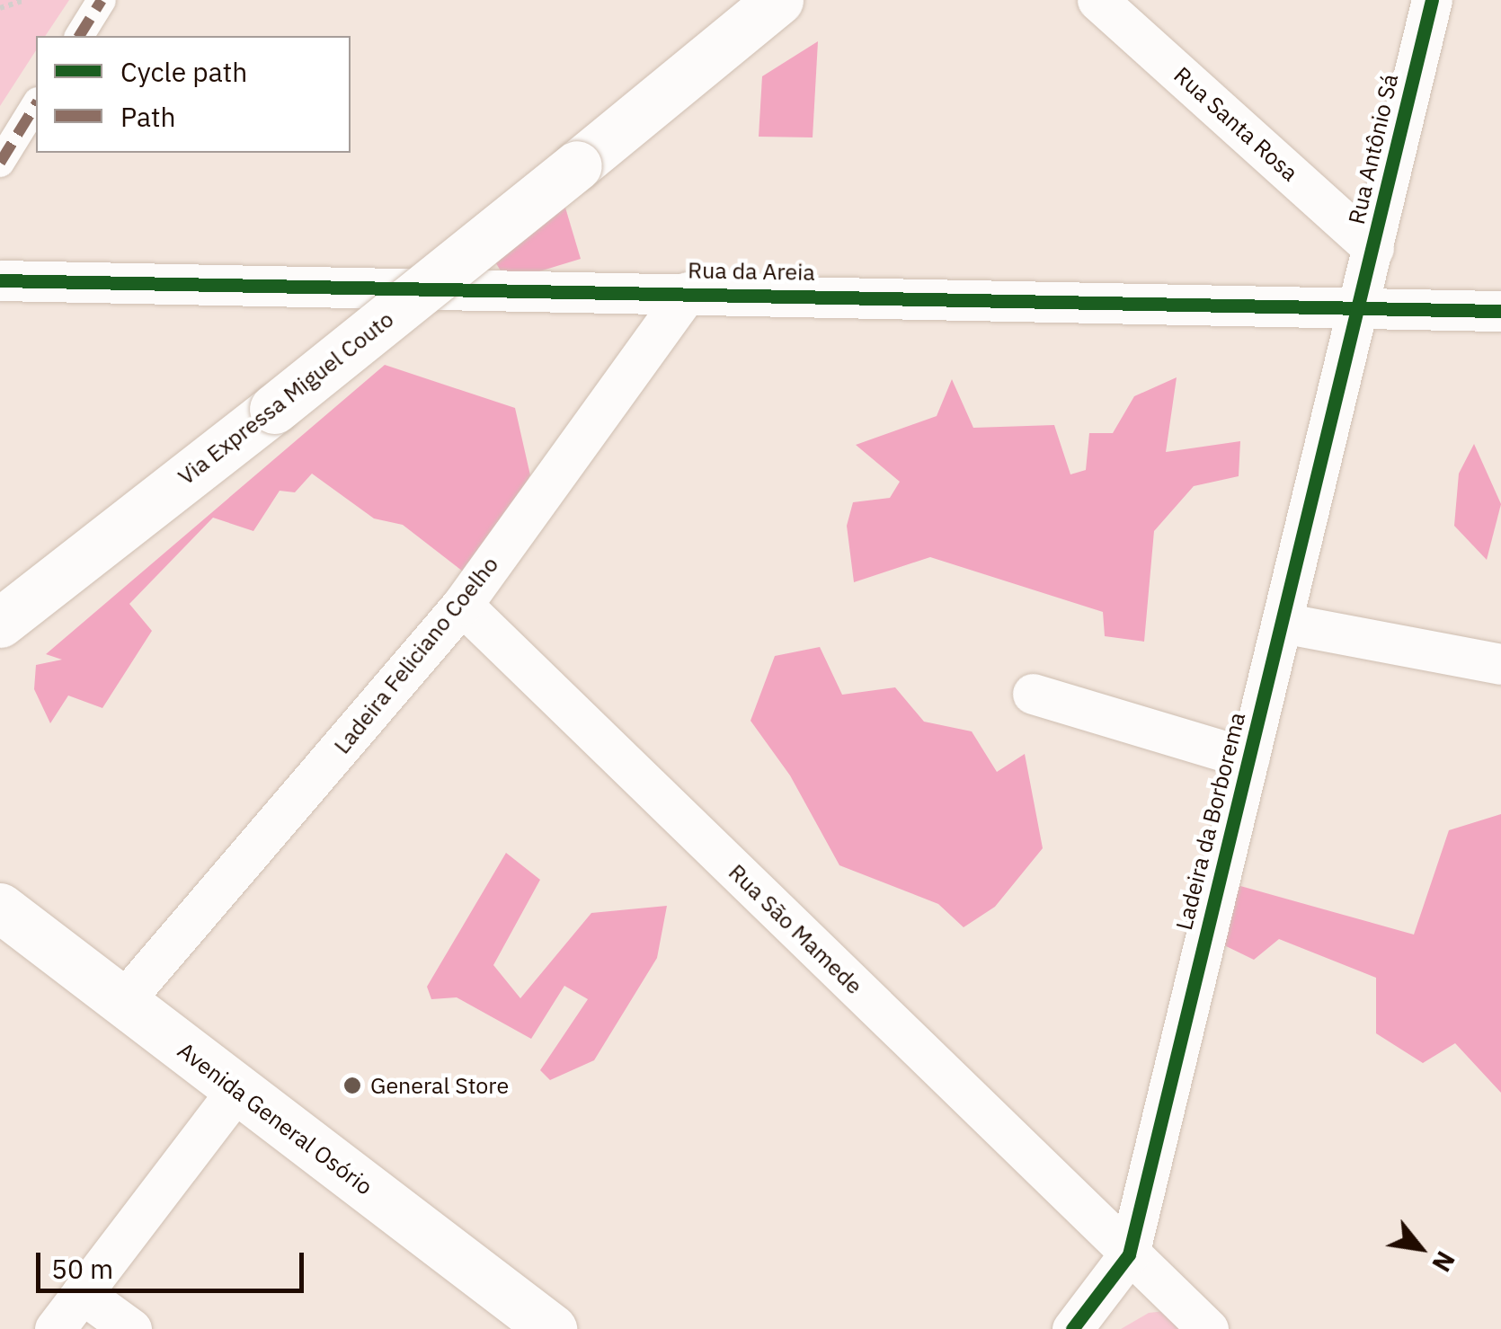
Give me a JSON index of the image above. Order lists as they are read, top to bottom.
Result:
{
  "streets": {
    "main road": ["Via Expressa Miguel Couto", "Avenida General Osório"],
    "street": [
      "Rua Santa Rosa",
      "Rua Antônio Sá",
      "Rua da Areia",
      "Ladeira Feliciano Coelho",
      "Ladeira da Borborema",
      "Rua São Mamede"
    ]
  },
  "crossings": [
    ["Rua Santa Rosa", "Rua Antônio Sá"],
    ["Rua Antônio Sá", "Rua da Areia"],
    ["Rua Antônio Sá", "Ladeira da Borborema"],
    ["Rua da Areia", "Ladeira Feliciano Coelho"],
    ["Rua da Areia", "Ladeira da Borborema"],
    ["Ladeira Feliciano Coelho", "Rua São Mamede"],
    ["Ladeira Feliciano Coelho", "Avenida General Osório"],
    ["Ladeira da Borborema", "Rua São Mamede"]
  ],
  "places": ["General Store"],
  "legend": ["Cycle path", "Path"],
  "scale_bar": "50 m",
  "north": "bottom right"
}
